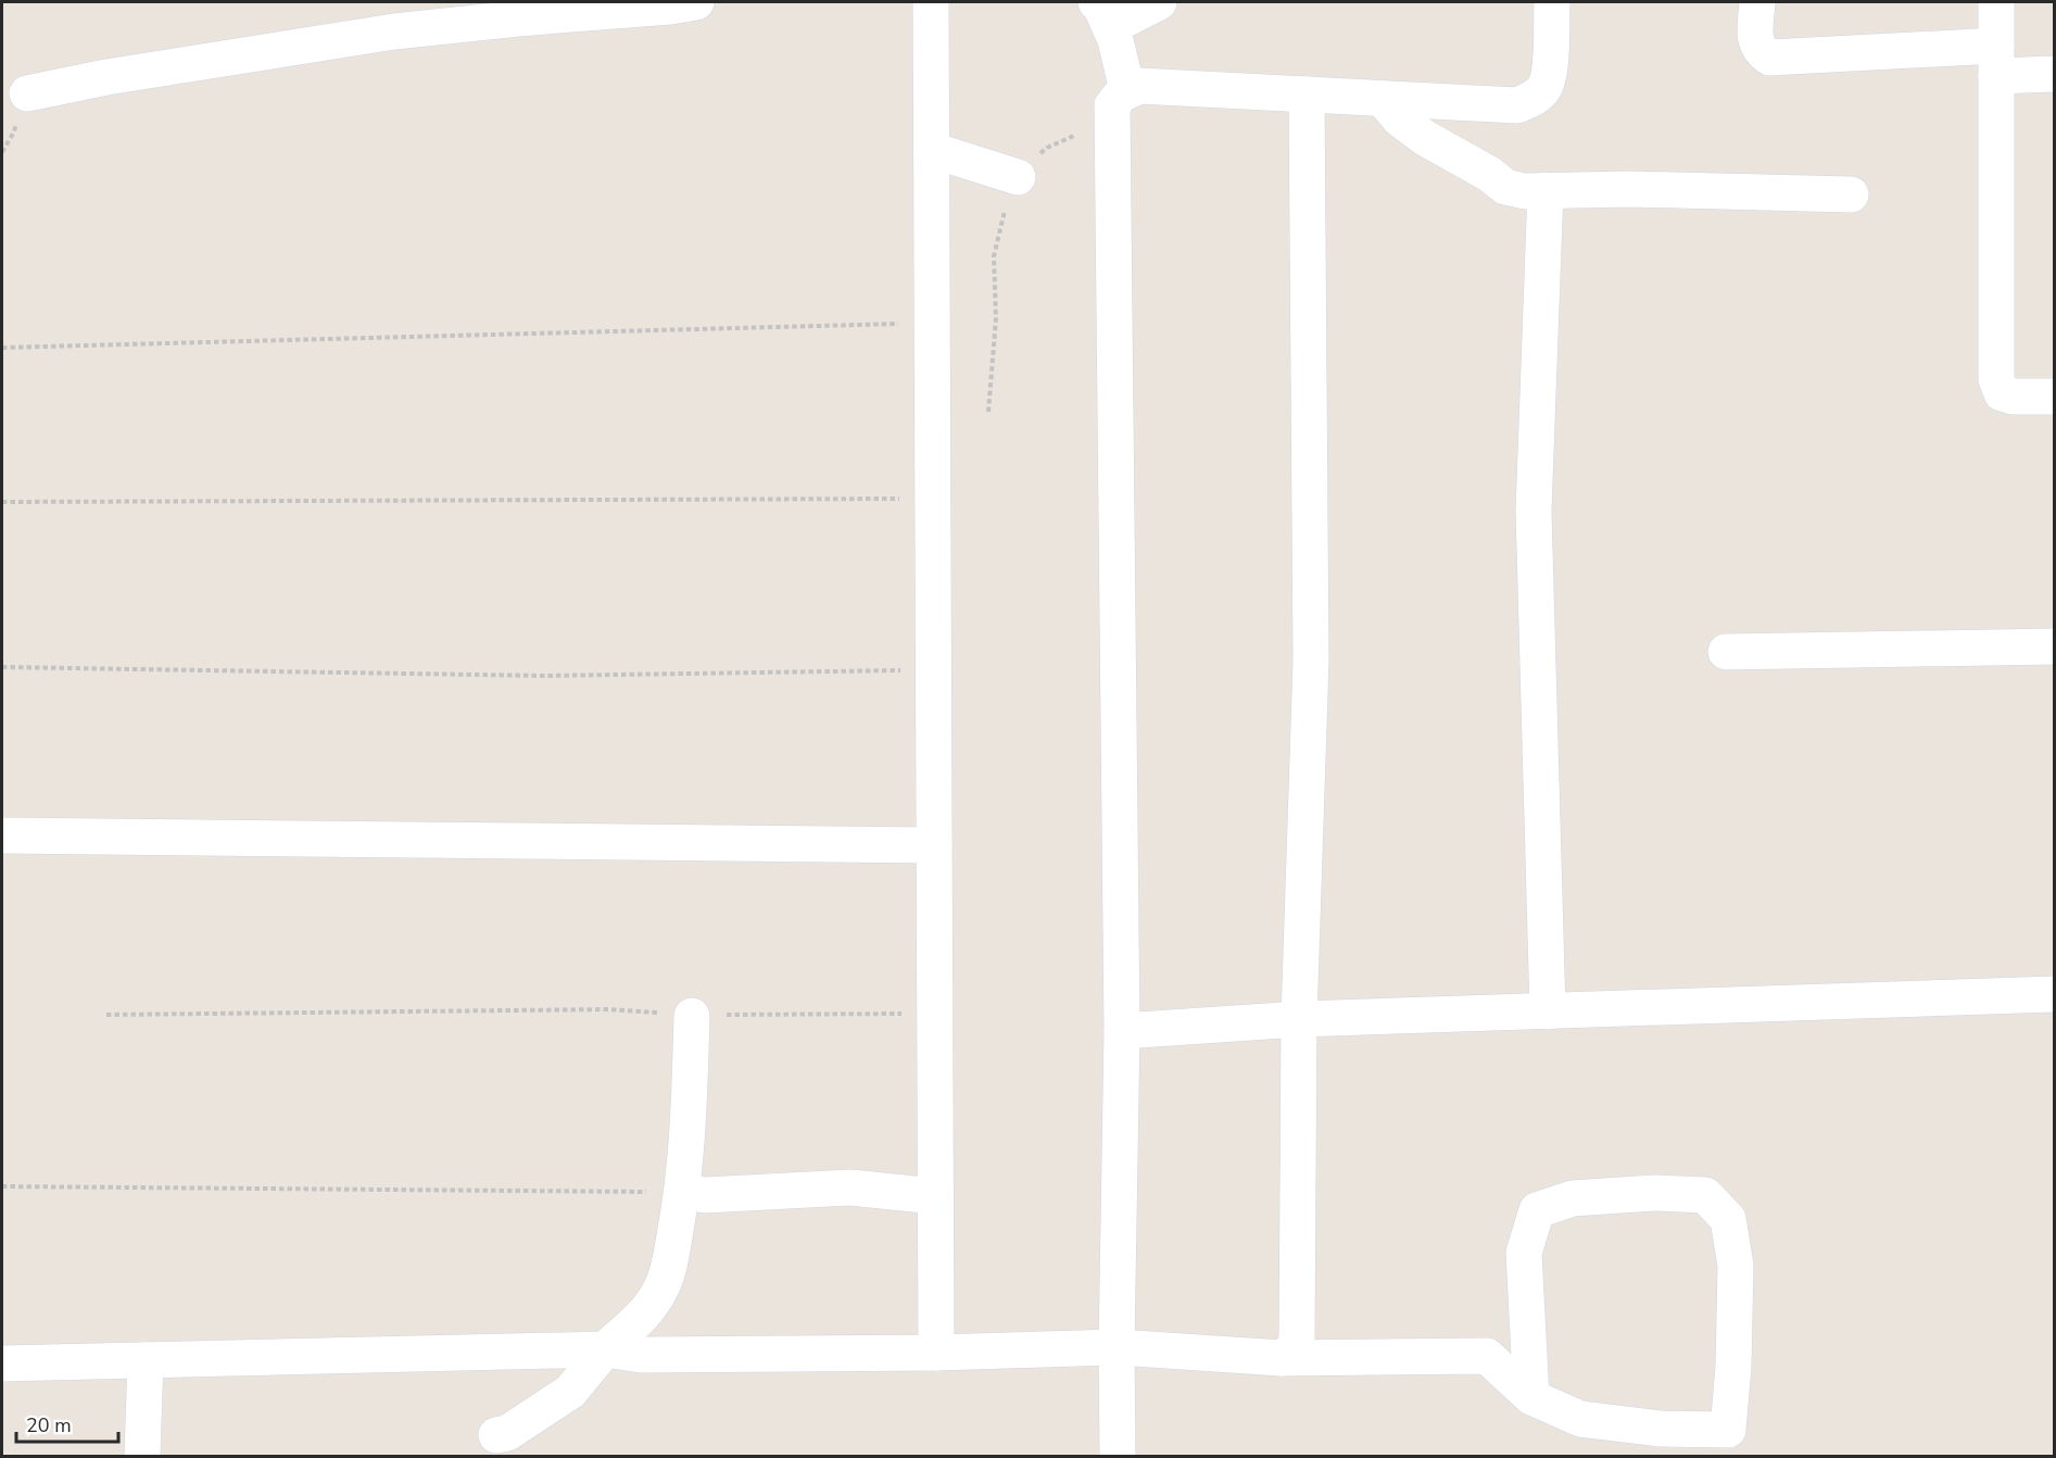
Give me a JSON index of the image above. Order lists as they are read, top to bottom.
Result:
{
  "scale_bar": "20 m"
}
